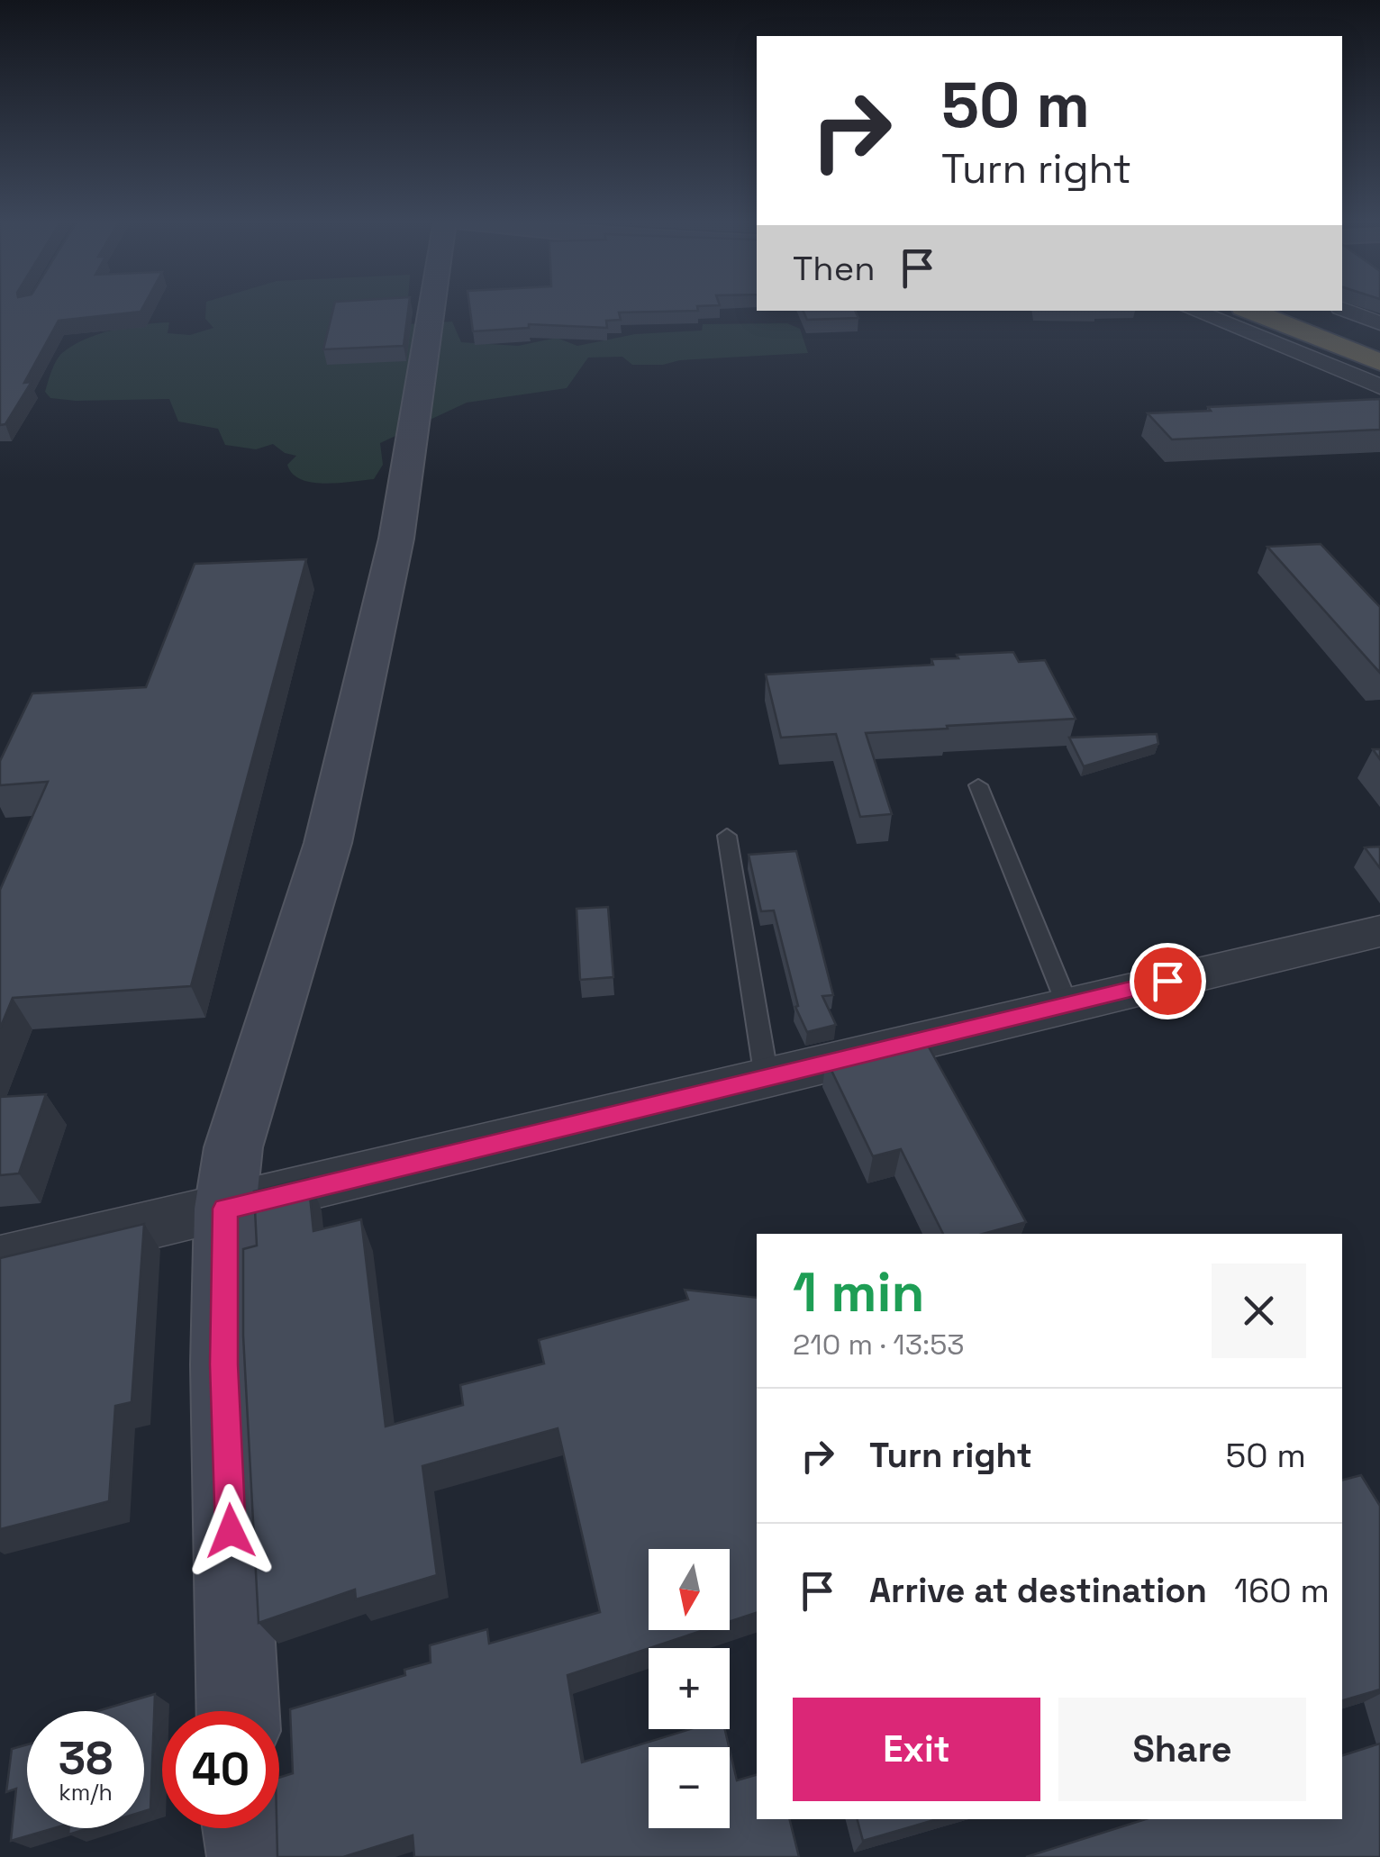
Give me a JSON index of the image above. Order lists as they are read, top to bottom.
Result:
{
  "north": "bottom",
  "page": {
    "turn": ["50 m", "Turn right"],
    "then": "Then",
    "heading": ["1 min", "210 m · 13:53"],
    "list": [
      {
        "name": "Turn right",
        "value": "50 m"
      },
      {
        "name": "Arrive at destination",
        "value": "160 m"
      }
    ],
    "map_buttons": ["+", "−"],
    "buttons": ["Exit", "Share"],
    "speed": "38 km/h",
    "limit": "40"
  }
}
